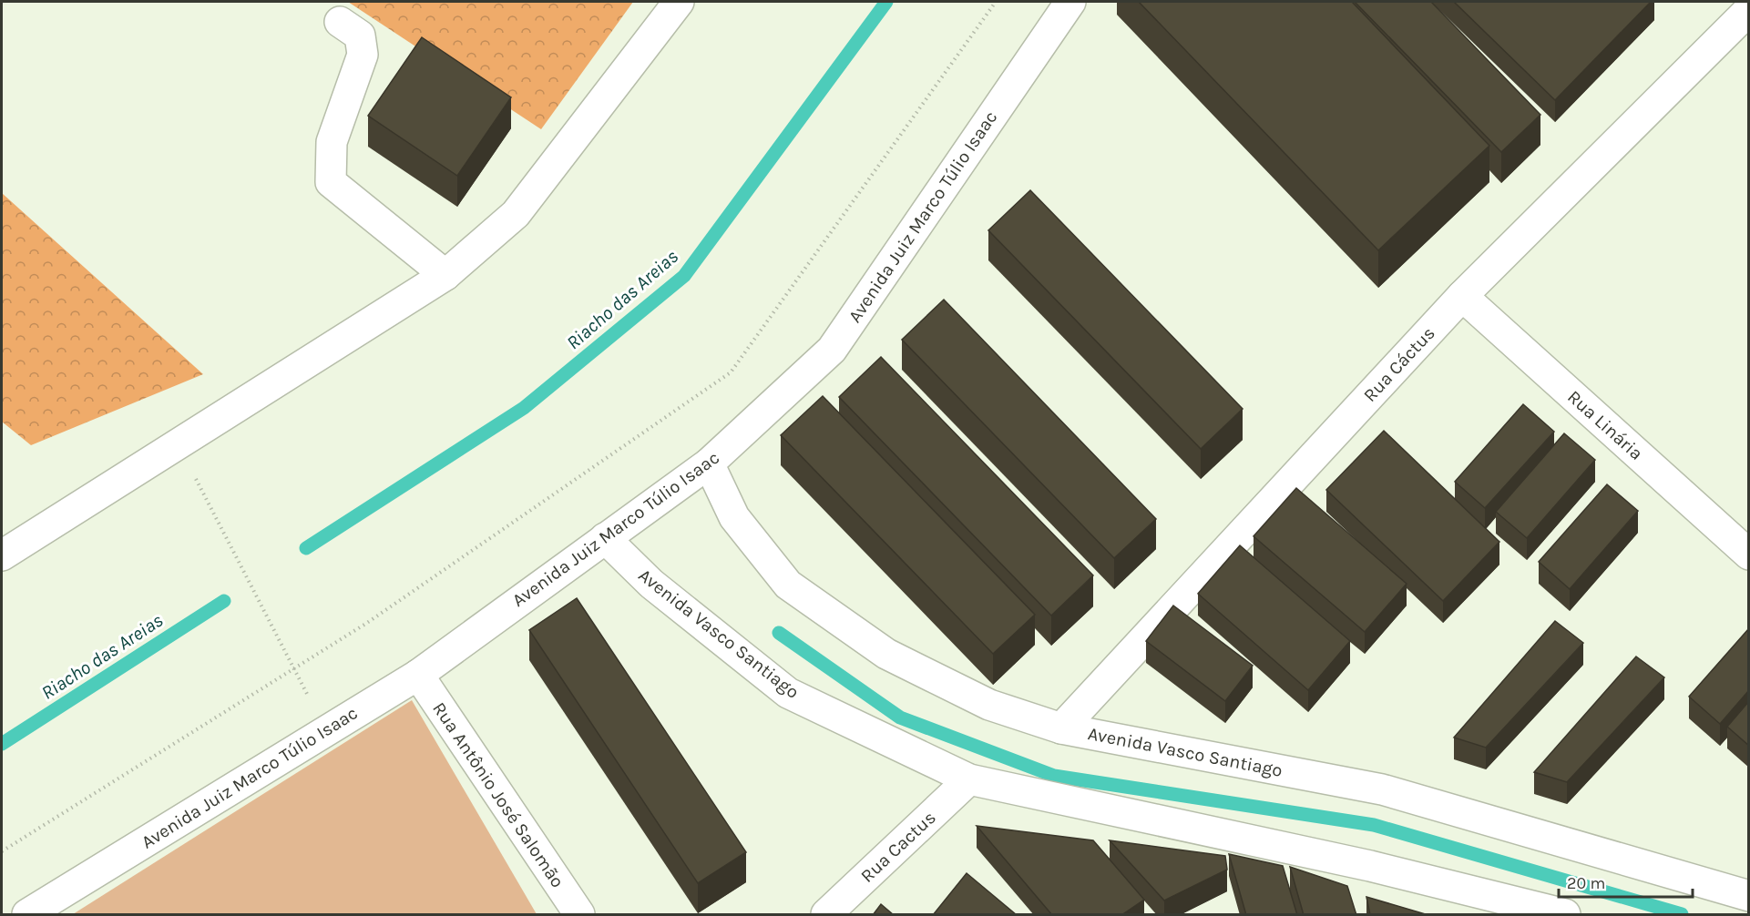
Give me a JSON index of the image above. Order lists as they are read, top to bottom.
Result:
{
  "streets": {
    "street": [
      "Avenida Juiz Marco Túlio Isaac",
      "Rua Cáctus",
      "Rua Linária",
      "Avenida Vasco Santiago",
      "Rua Antônio José Salomão",
      "Rua Cactus"
    ]
  },
  "crossings": [
    ["Avenida Juiz Marco Túlio Isaac", "Avenida Vasco Santiago"],
    ["Avenida Juiz Marco Túlio Isaac", "Rua Antônio José Salomão"],
    ["Rua Cáctus", "Rua Linária"],
    ["Rua Cáctus", "Avenida Vasco Santiago"],
    ["Avenida Vasco Santiago", "Rua Cactus"]
  ],
  "water": ["Riacho das Areias"],
  "scale_bar": "20 m"
}
